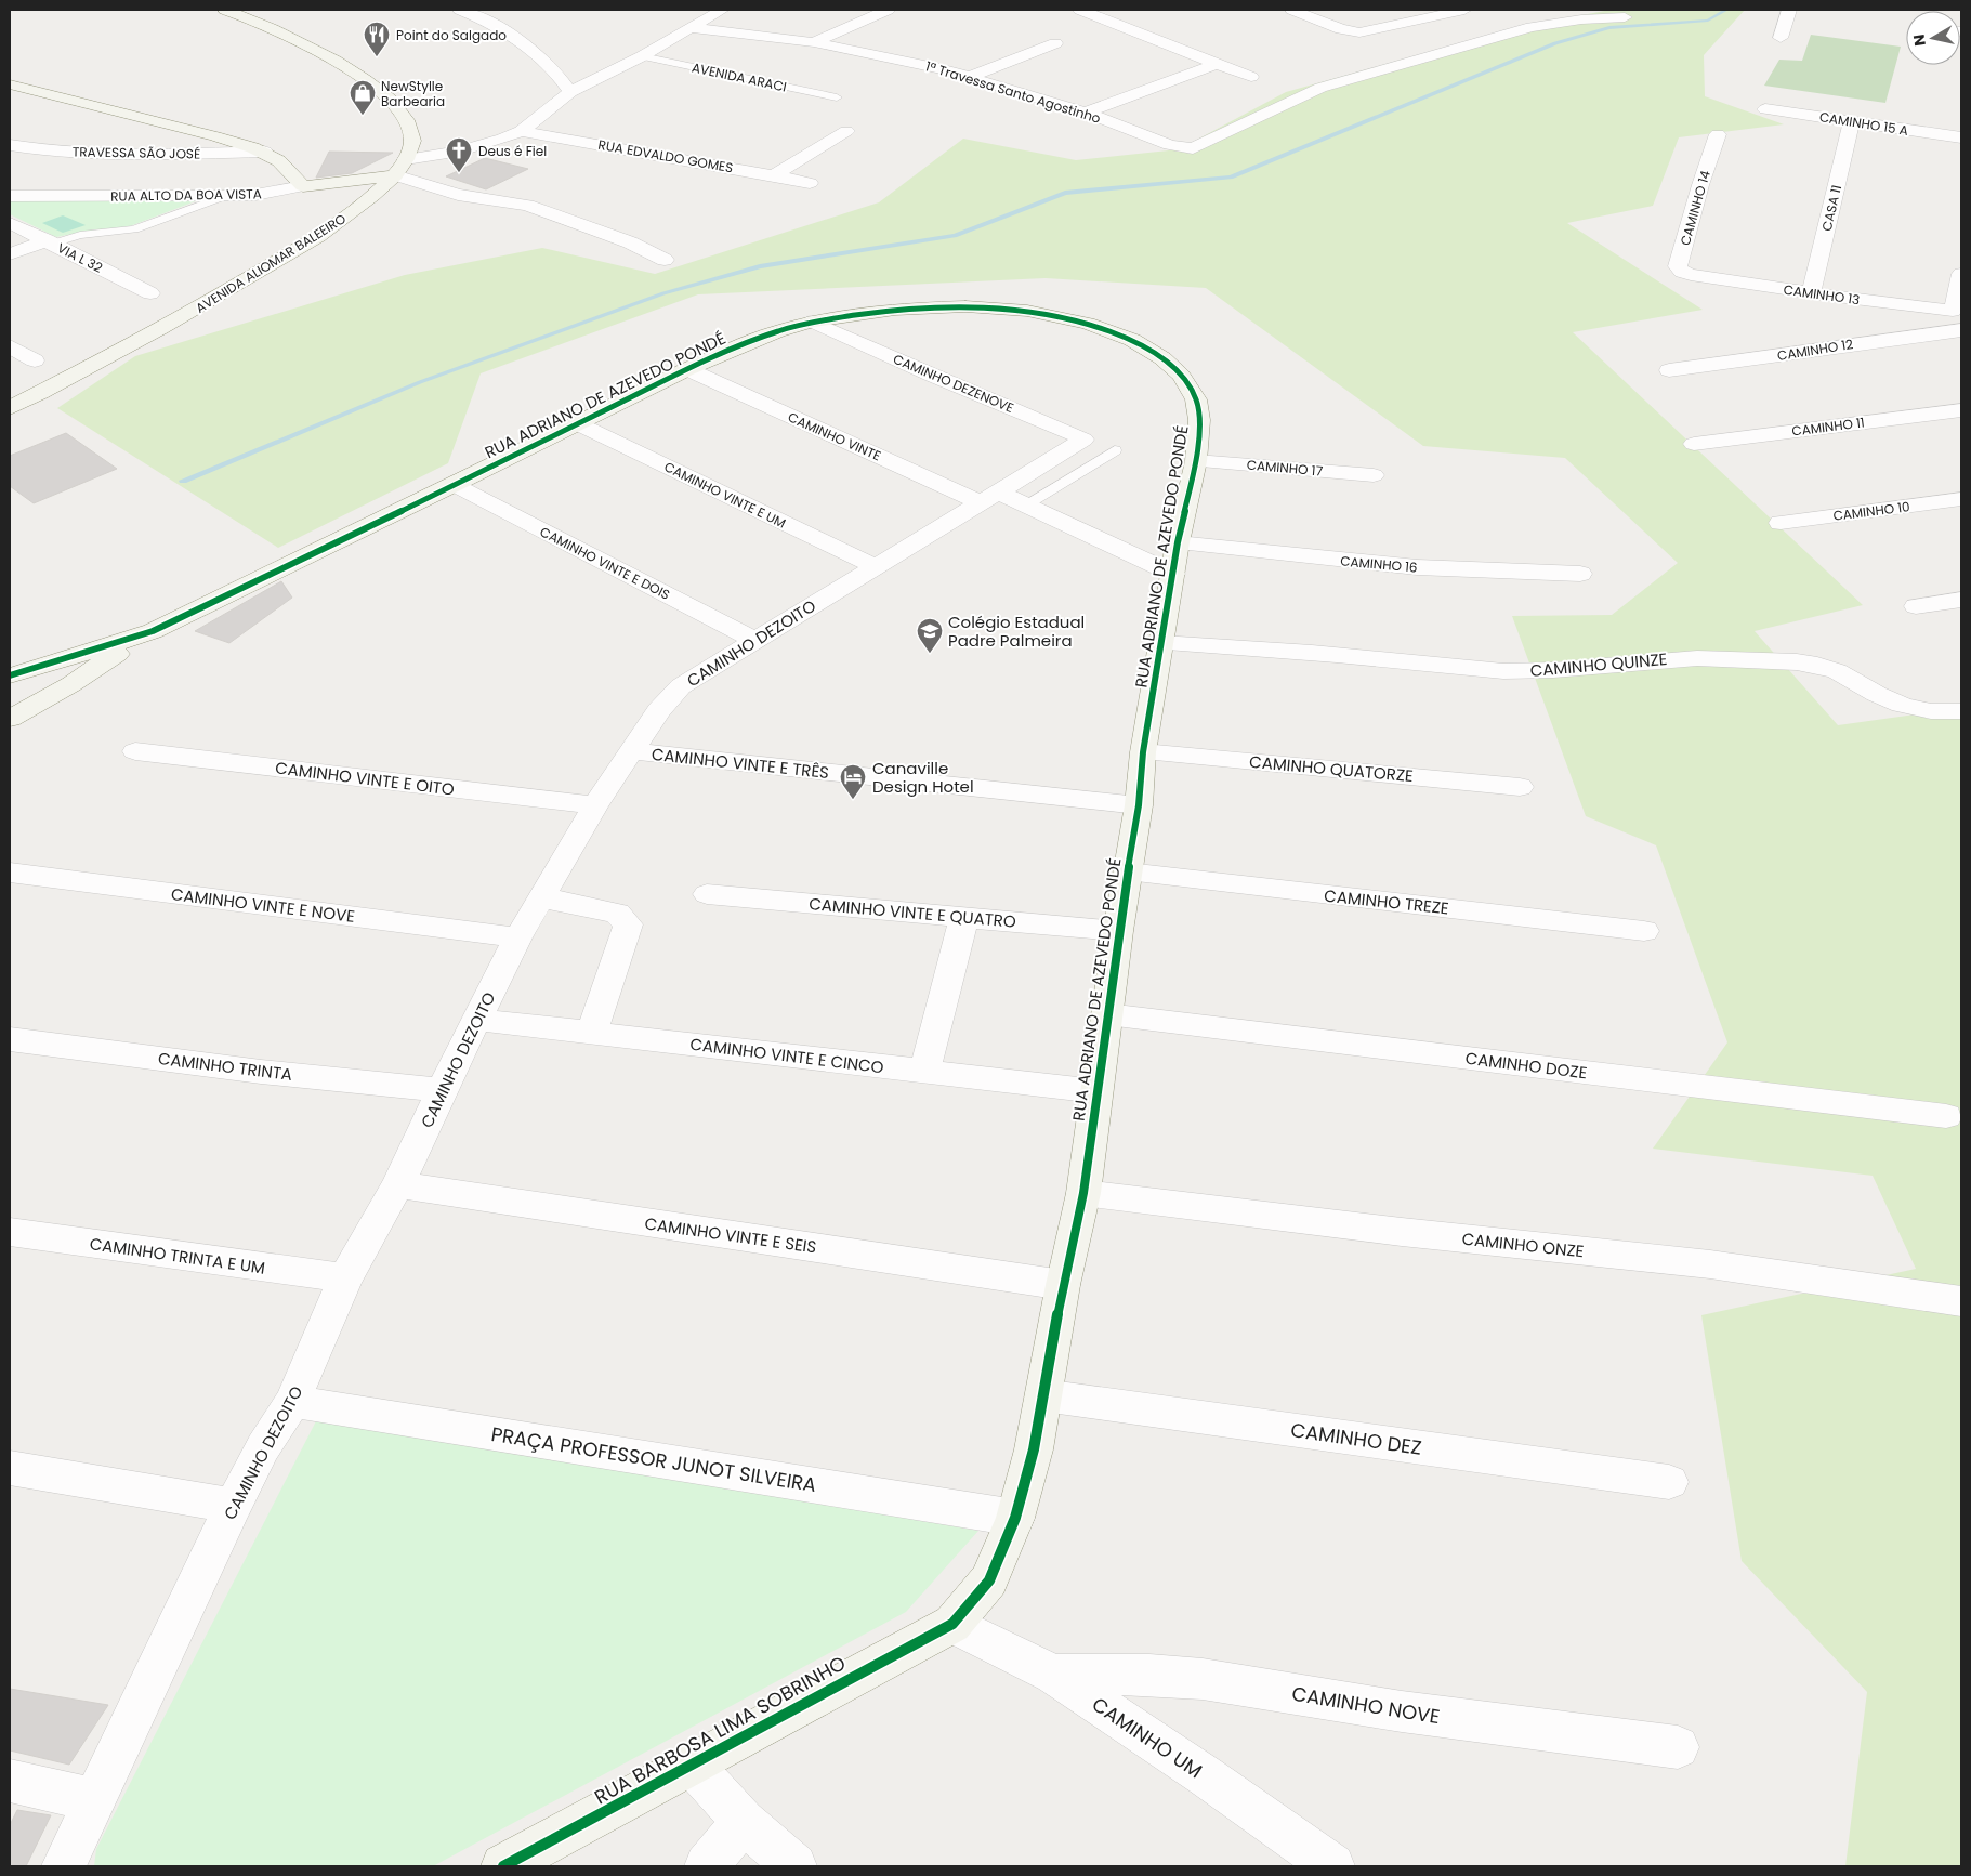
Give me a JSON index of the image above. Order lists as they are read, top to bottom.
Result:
{
  "streets": {
    "street": [
      "1ª Travessa Santo Agostinho",
      "CAMINHO 15 A",
      "TRAVESSA SÃO JOSÉ",
      "RUA EDVALDO GOMES",
      "RUA ALTO DA BOA VISTA",
      "CAMINHO 14",
      "CASA 11",
      "VIA L 32",
      "AVENIDA ALIOMAR BALEEIRO",
      "CAMINHO 13",
      "CAMINHO 12",
      "CAMINHO DEZENOVE",
      "RUA ADRIANO DE AZEVEDO PONDÉ",
      "CAMINHO 11",
      "CAMINHO VINTE",
      "CAMINHO 17",
      "CAMINHO VINTE E UM",
      "CAMINHO 10",
      "CAMINHO VINTE E DOIS",
      "CAMINHO 16",
      "CAMINHO DEZOITO",
      "CAMINHO QUINZE",
      "CAMINHO VINTE E TRÊS",
      "CAMINHO QUATORZE",
      "CAMINHO VINTE E OITO",
      "CAMINHO TREZE",
      "CAMINHO VINTE E NOVE",
      "CAMINHO VINTE E QUATRO",
      "CAMINHO VINTE E CINCO",
      "CAMINHO DOZE",
      "CAMINHO TRINTA",
      "CAMINHO VINTE E SEIS",
      "CAMINHO ONZE",
      "CAMINHO TRINTA E UM",
      "CAMINHO DEZ",
      "PRAÇA PROFESSOR JUNOT SILVEIRA",
      "CAMINHO NOVE",
      "RUA BARBOSA LIMA SOBRINHO",
      "CAMINHO UM"
    ],
    "lane": ["AVENIDA ARACI"]
  },
  "crossings": [
    ["CAMINHO 15 A", "CASA 11"],
    ["RUA ALTO DA BOA VISTA", "AVENIDA ALIOMAR BALEEIRO"],
    ["CAMINHO 14", "CAMINHO 13"],
    ["CASA 11", "CAMINHO 13"],
    ["CAMINHO DEZENOVE", "RUA ADRIANO DE AZEVEDO PONDÉ"],
    ["CAMINHO DEZENOVE", "CAMINHO DEZOITO"],
    ["RUA ADRIANO DE AZEVEDO PONDÉ", "CAMINHO VINTE"],
    ["RUA ADRIANO DE AZEVEDO PONDÉ", "CAMINHO 17"],
    ["RUA ADRIANO DE AZEVEDO PONDÉ", "CAMINHO VINTE E UM"],
    ["RUA ADRIANO DE AZEVEDO PONDÉ", "CAMINHO VINTE E DOIS"],
    ["RUA ADRIANO DE AZEVEDO PONDÉ", "CAMINHO 16"],
    ["RUA ADRIANO DE AZEVEDO PONDÉ", "CAMINHO QUINZE"],
    ["RUA ADRIANO DE AZEVEDO PONDÉ", "CAMINHO VINTE E TRÊS"],
    ["RUA ADRIANO DE AZEVEDO PONDÉ", "CAMINHO QUATORZE"],
    ["RUA ADRIANO DE AZEVEDO PONDÉ", "CAMINHO TREZE"],
    ["RUA ADRIANO DE AZEVEDO PONDÉ", "CAMINHO VINTE E QUATRO"],
    ["RUA ADRIANO DE AZEVEDO PONDÉ", "CAMINHO VINTE E CINCO"],
    ["RUA ADRIANO DE AZEVEDO PONDÉ", "CAMINHO DOZE"],
    ["RUA ADRIANO DE AZEVEDO PONDÉ", "CAMINHO VINTE E SEIS"],
    ["RUA ADRIANO DE AZEVEDO PONDÉ", "CAMINHO ONZE"],
    ["RUA ADRIANO DE AZEVEDO PONDÉ", "CAMINHO DEZ"],
    ["RUA ADRIANO DE AZEVEDO PONDÉ", "PRAÇA PROFESSOR JUNOT SILVEIRA"],
    ["RUA ADRIANO DE AZEVEDO PONDÉ", "RUA BARBOSA LIMA SOBRINHO"],
    ["RUA ADRIANO DE AZEVEDO PONDÉ", "CAMINHO UM"],
    ["CAMINHO VINTE", "CAMINHO DEZOITO"],
    ["CAMINHO VINTE E UM", "CAMINHO DEZOITO"],
    ["CAMINHO VINTE E DOIS", "CAMINHO DEZOITO"],
    ["CAMINHO DEZOITO", "CAMINHO VINTE E TRÊS"],
    ["CAMINHO DEZOITO", "CAMINHO VINTE E OITO"],
    ["CAMINHO DEZOITO", "CAMINHO VINTE E NOVE"],
    ["CAMINHO DEZOITO", "CAMINHO VINTE E CINCO"],
    ["CAMINHO DEZOITO", "CAMINHO TRINTA"],
    ["CAMINHO DEZOITO", "CAMINHO VINTE E SEIS"],
    ["CAMINHO DEZOITO", "CAMINHO TRINTA E UM"],
    ["CAMINHO DEZOITO", "PRAÇA PROFESSOR JUNOT SILVEIRA"],
    ["CAMINHO NOVE", "CAMINHO UM"],
    ["RUA BARBOSA LIMA SOBRINHO", "CAMINHO UM"]
  ],
  "places": {
    "restaurant": ["Point do Salgado"],
    "shop": ["NewStylle Barbearia"],
    "church": ["Deus é Fiel"],
    "school or university": ["Colégio Estadual Padre Palmeira"],
    "hotel": ["Canaville Design Hotel"]
  },
  "north": "left"
}
